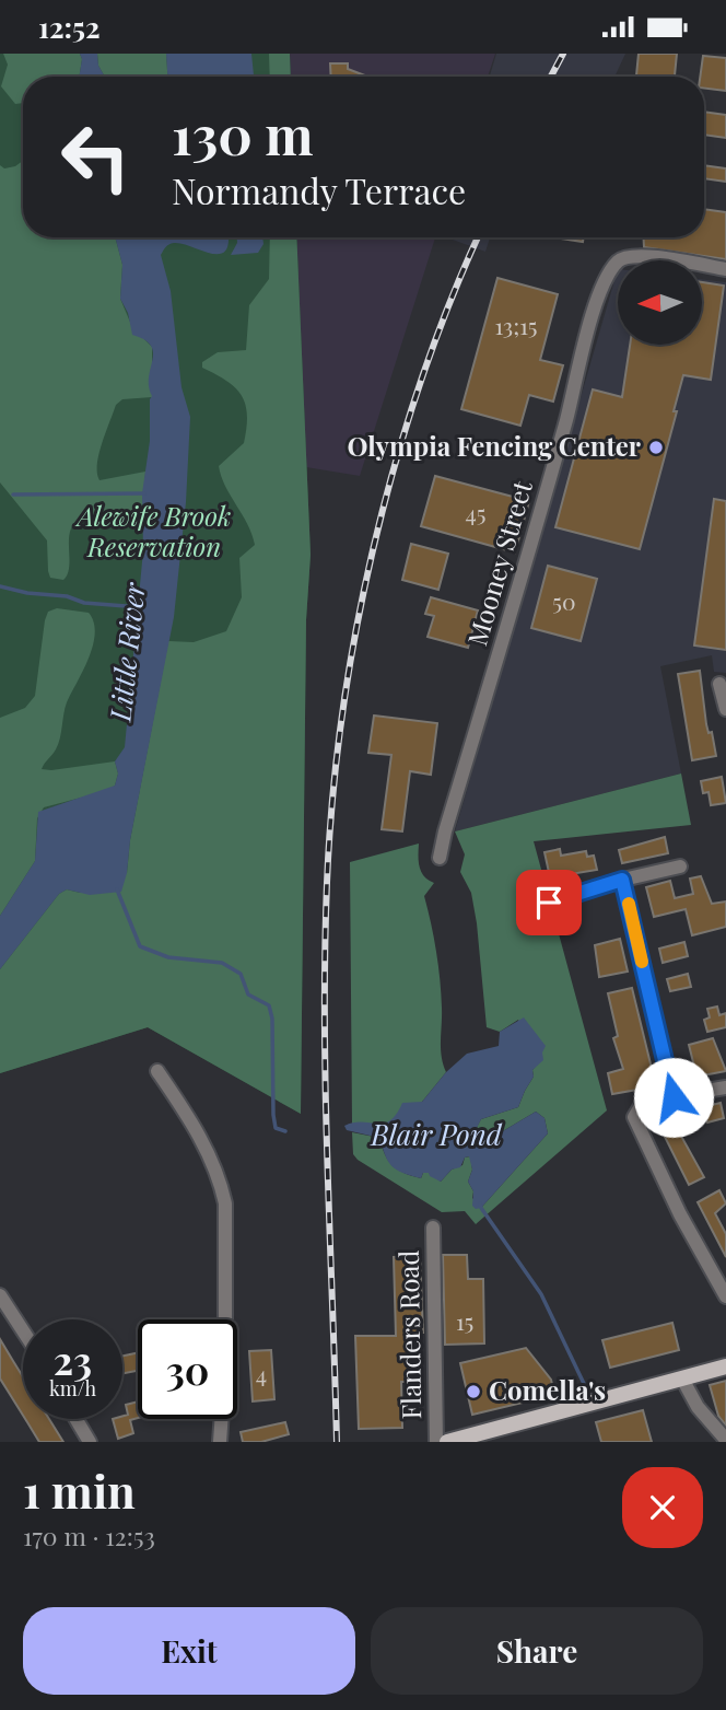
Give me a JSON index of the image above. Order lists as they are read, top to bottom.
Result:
{
  "streets": {
    "street": ["Mooney Street", "Flanders Road"]
  },
  "water": ["Little River", "Blair Pond"],
  "parks": ["Alewife Brook Reservation"],
  "places": ["Olympia Fencing Center", "Comella's"],
  "house_numbers": [
    "13;15",
    "45",
    "50",
    "15",
    "4"
  ],
  "north": "left",
  "page": {
    "status": "12:52",
    "turn": ["130 m", "Normandy Terrace"],
    "speed": "23 km/h",
    "limit": "30",
    "heading": ["1 min", "170 m · 12:53"],
    "buttons": ["Exit", "Share"]
  }
}
